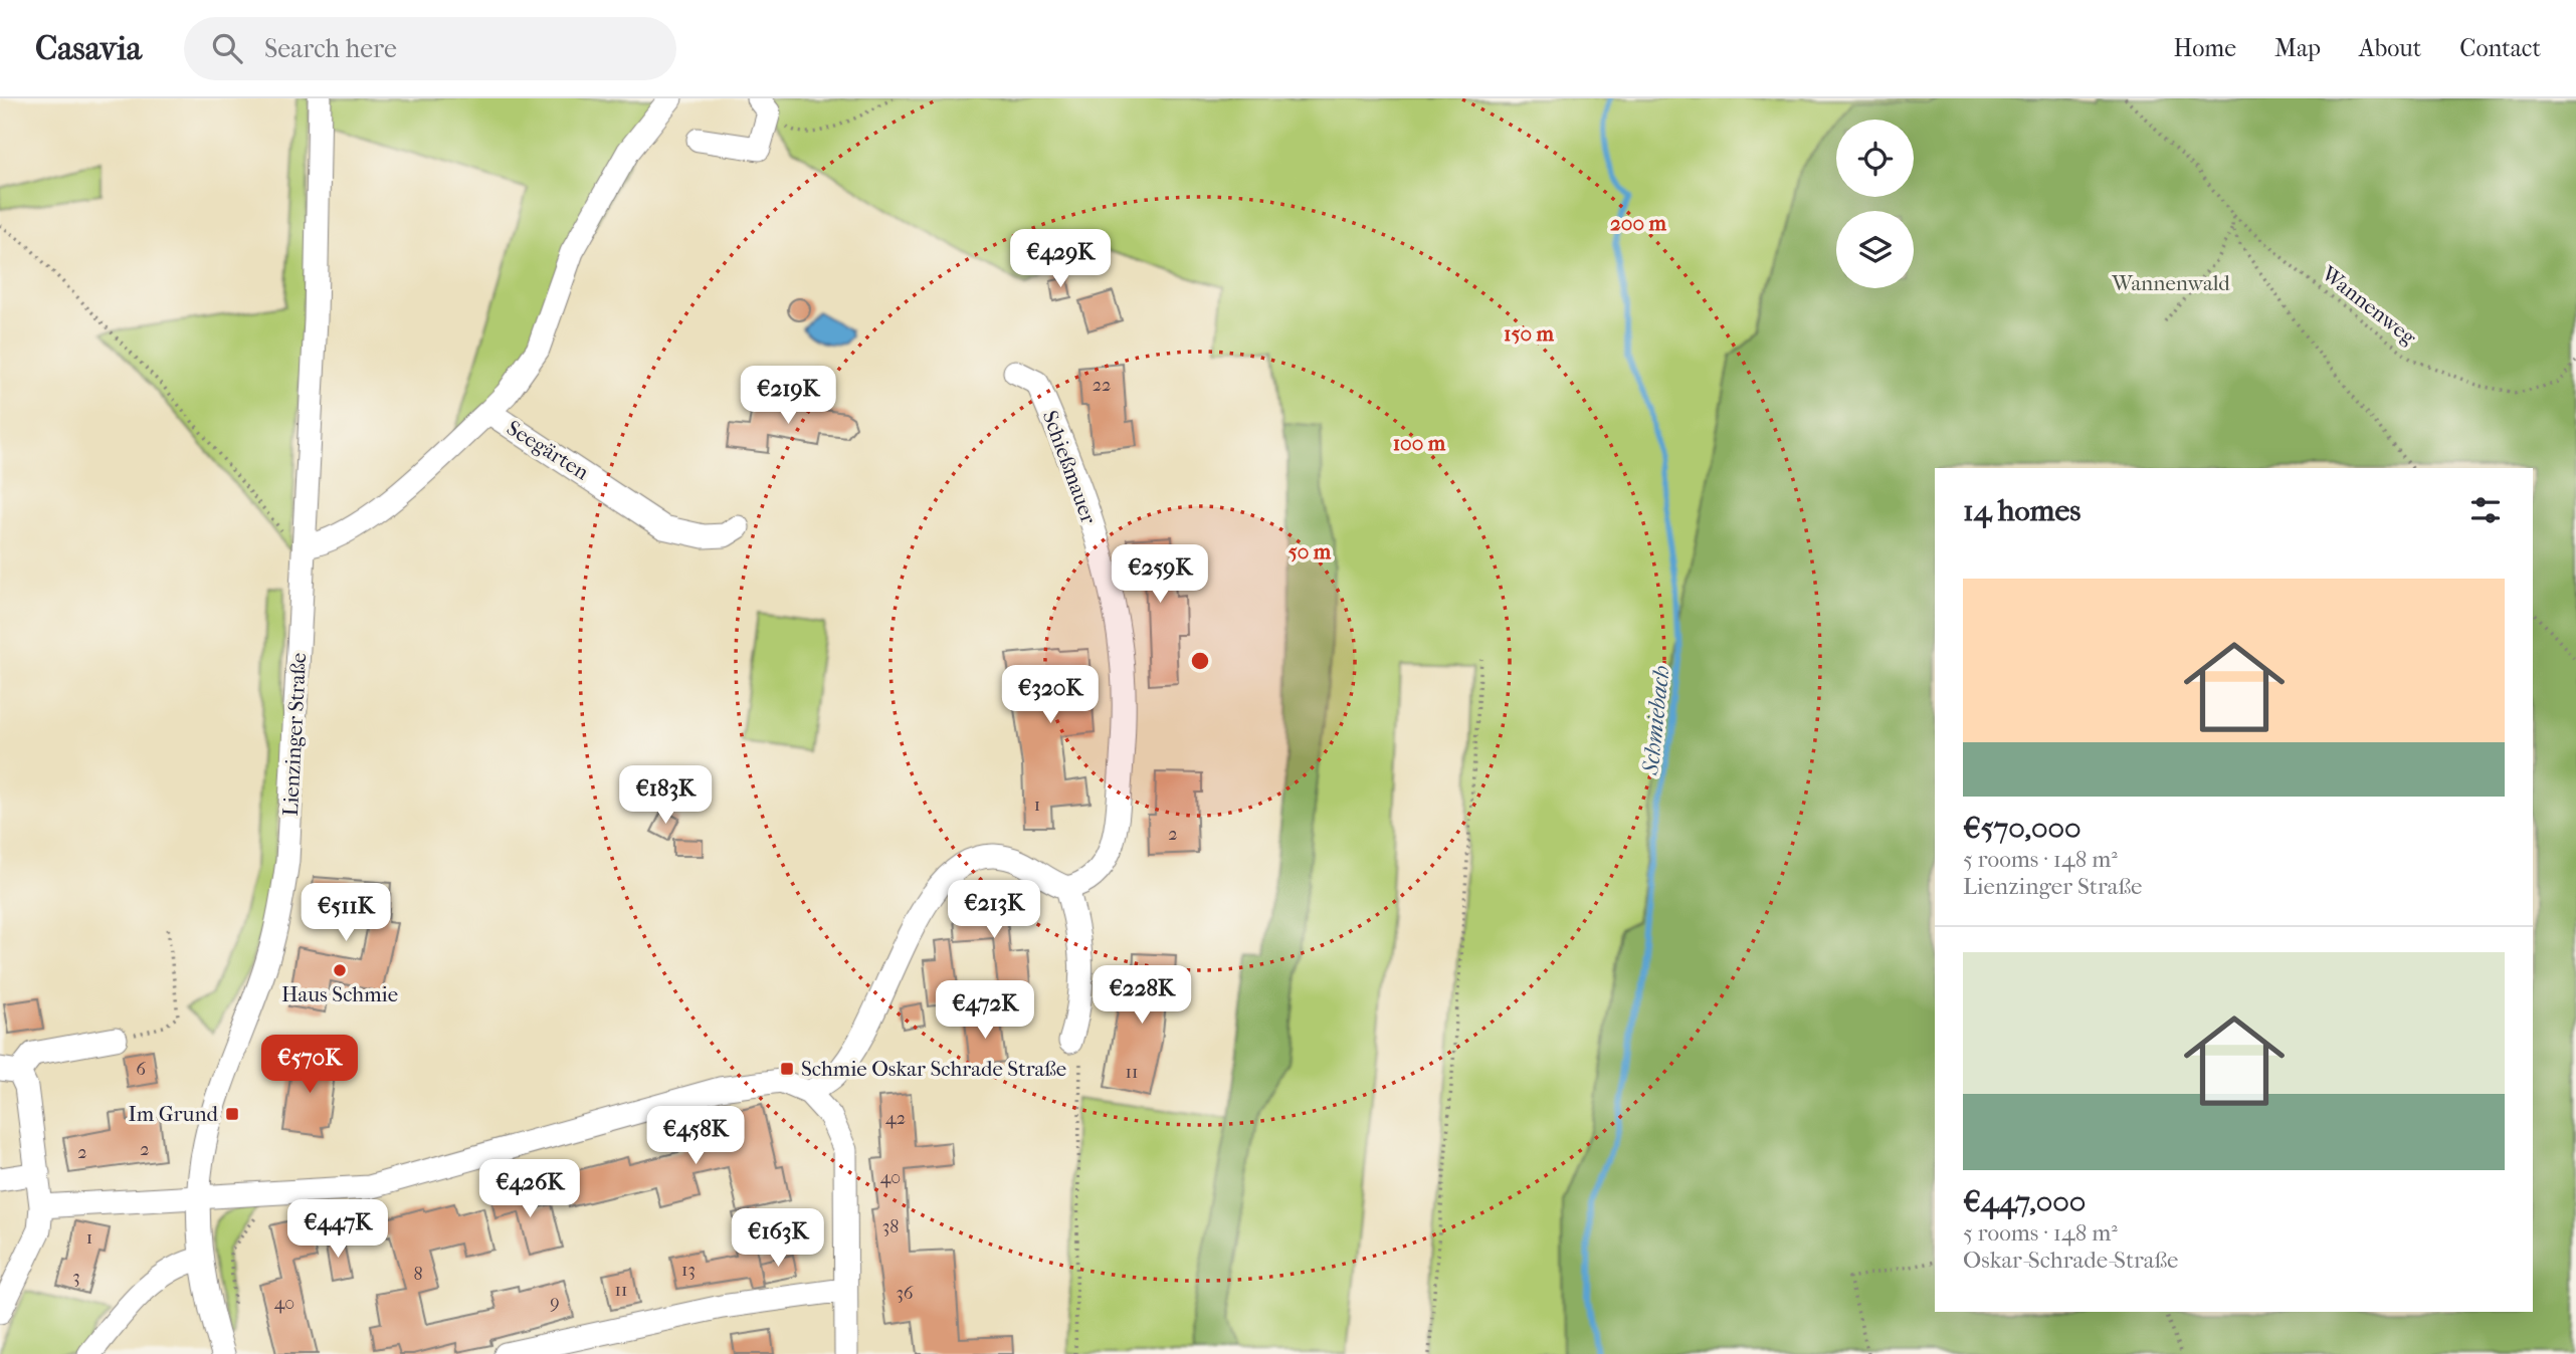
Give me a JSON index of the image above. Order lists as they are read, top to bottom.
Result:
{
  "streets": {
    "street": ["Seegärten", "Schießmauer", "Lienzinger Straße"],
    "path": ["Wannenweg"]
  },
  "crossings": [
    ["Seegärten", "Lienzinger Straße"]
  ],
  "water": ["Schmiebach"],
  "parks": ["Wannenwald"],
  "places": {
    "other": ["Haus Schmie"],
    "transit": ["Schmie Oskar Schrade Straße", "Im Grund"]
  },
  "house_numbers": [
    "22",
    "1",
    "2",
    "6",
    "11",
    "42",
    "2",
    "2",
    "40",
    "38",
    "1",
    "13",
    "8",
    "3",
    "11",
    "36",
    "9",
    "40"
  ],
  "page": {
    "header": "Casavia",
    "search": "Search here",
    "nav": [
      "Home",
      "Map",
      "About",
      "Contact"
    ],
    "price": [
      "€429K",
      "€219K",
      "€259K",
      "€320K",
      "€183K",
      "€213K",
      "€511K",
      "€228K",
      "€472K",
      "€570K",
      "€458K",
      "€426K",
      "€447K",
      "€163K"
    ],
    "heading": "14 homes",
    "list": [
      {
        "name": "€570,000",
        "note": "5 rooms · 148 m² · Lienzinger Straße"
      },
      {
        "name": "€447,000",
        "note": "5 rooms · 148 m² · Oskar-Schrade-Straße"
      }
    ]
  },
  "rings": [
    "200 m",
    "150 m",
    "100 m",
    "50 m"
  ]
}
